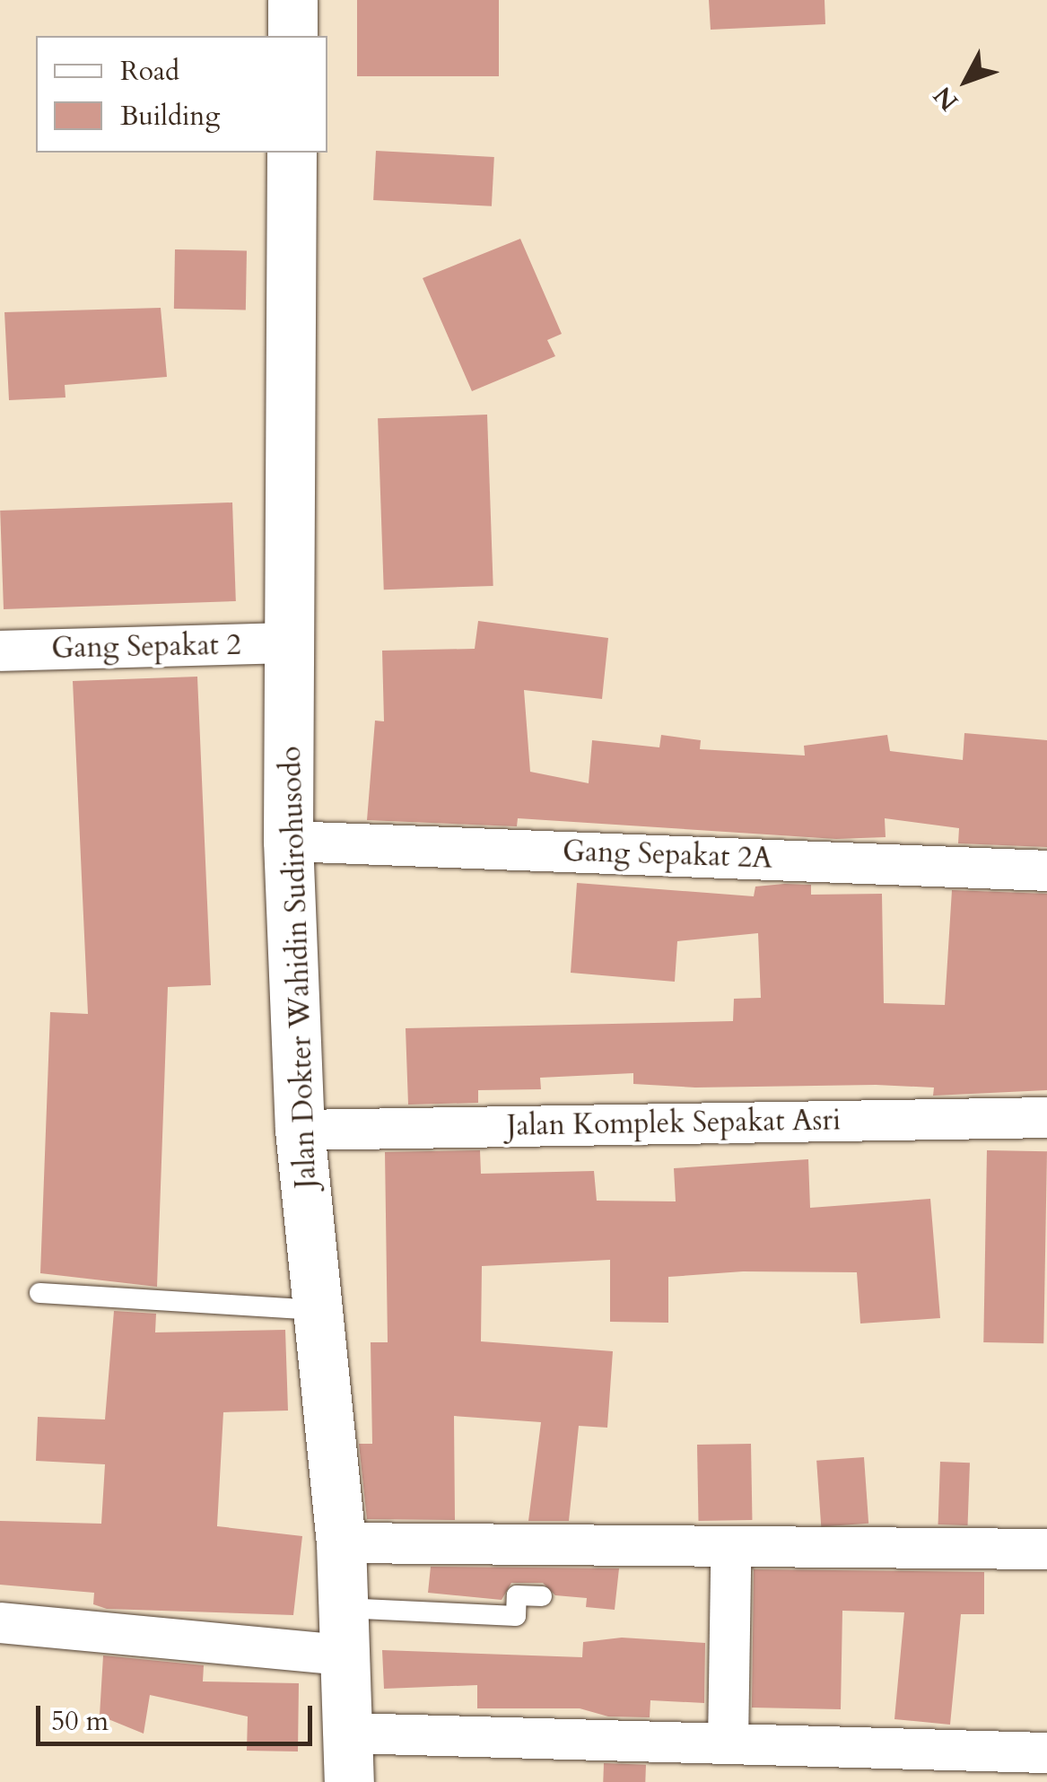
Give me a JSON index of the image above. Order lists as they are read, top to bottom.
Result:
{
  "streets": {
    "street": [
      "Gang Sepakat 2",
      "Gang Sepakat 2A",
      "Jalan Dokter Wahidin Sudirohusodo",
      "Jalan Komplek Sepakat Asri"
    ]
  },
  "crossings": [
    ["Gang Sepakat 2", "Jalan Dokter Wahidin Sudirohusodo"],
    ["Gang Sepakat 2A", "Jalan Dokter Wahidin Sudirohusodo"],
    ["Jalan Dokter Wahidin Sudirohusodo", "Jalan Komplek Sepakat Asri"]
  ],
  "legend": ["Road", "Building"],
  "scale_bar": "50 m",
  "north": "bottom left"
}
